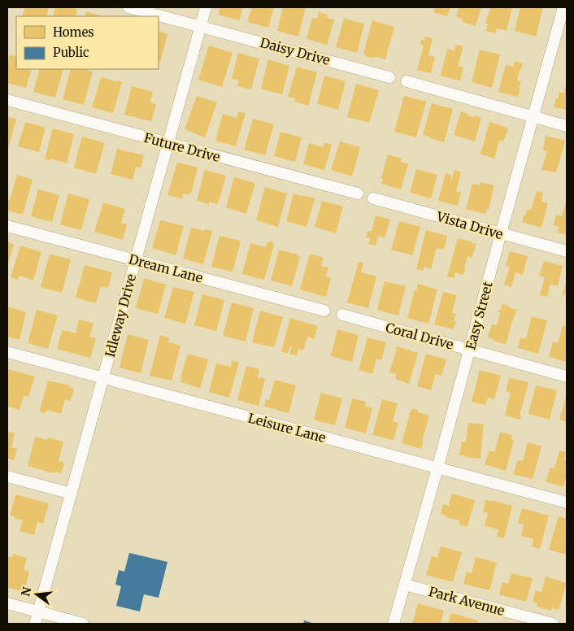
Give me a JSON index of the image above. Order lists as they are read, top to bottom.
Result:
{
  "streets": {
    "street": [
      "Daisy Drive",
      "Future Drive",
      "Vista Drive",
      "Dream Lane",
      "Idleway Drive",
      "Easy Street",
      "Coral Drive",
      "Leisure Lane",
      "Park Avenue"
    ]
  },
  "crossings": [
    ["Daisy Drive", "Idleway Drive"],
    ["Future Drive", "Idleway Drive"],
    ["Vista Drive", "Easy Street"],
    ["Dream Lane", "Idleway Drive"],
    ["Idleway Drive", "Leisure Lane"],
    ["Easy Street", "Coral Drive"],
    ["Easy Street", "Leisure Lane"],
    ["Easy Street", "Park Avenue"]
  ],
  "legend": ["Homes", "Public"],
  "north": "left"
}
